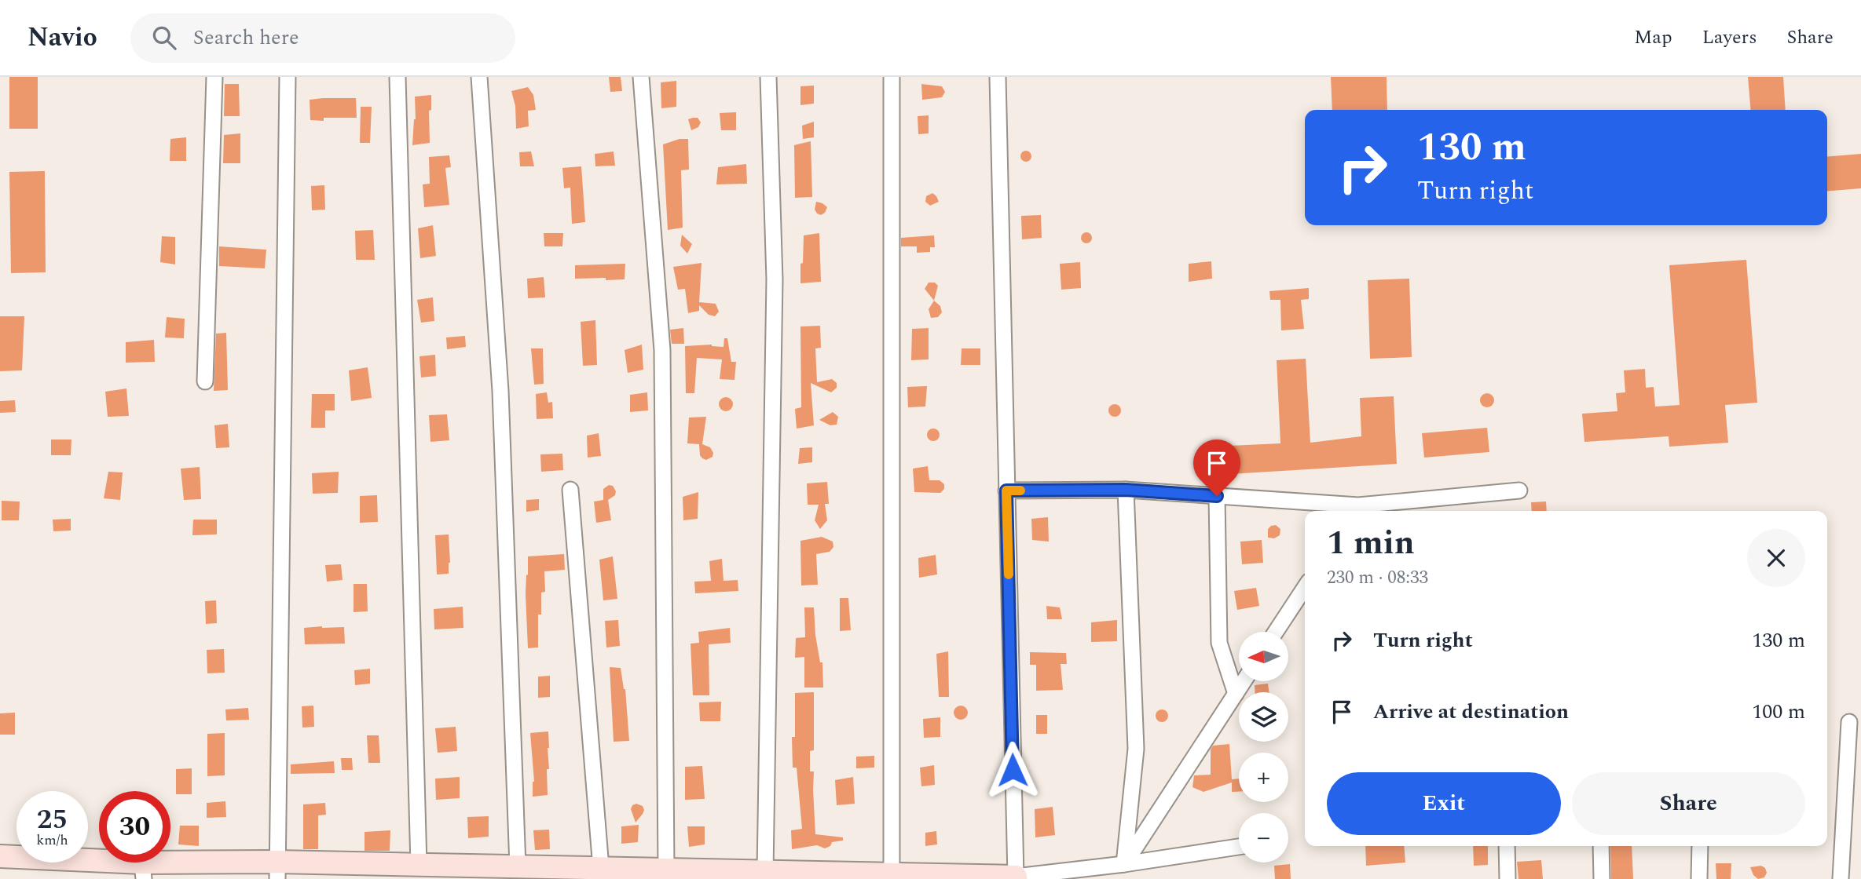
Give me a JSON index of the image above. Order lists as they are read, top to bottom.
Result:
{
  "north": "left",
  "page": {
    "header": "Navio",
    "search": "Search here",
    "nav": ["Map", "Layers", "Share"],
    "turn": ["130 m", "Turn right"],
    "heading": ["1 min", "230 m · 08:33"],
    "list": [
      {
        "name": "Turn right",
        "value": "130 m"
      },
      {
        "name": "Arrive at destination",
        "value": "100 m"
      }
    ],
    "map_buttons": ["+", "−"],
    "buttons": ["Exit", "Share"],
    "speed": "25 km/h",
    "limit": "30"
  }
}
